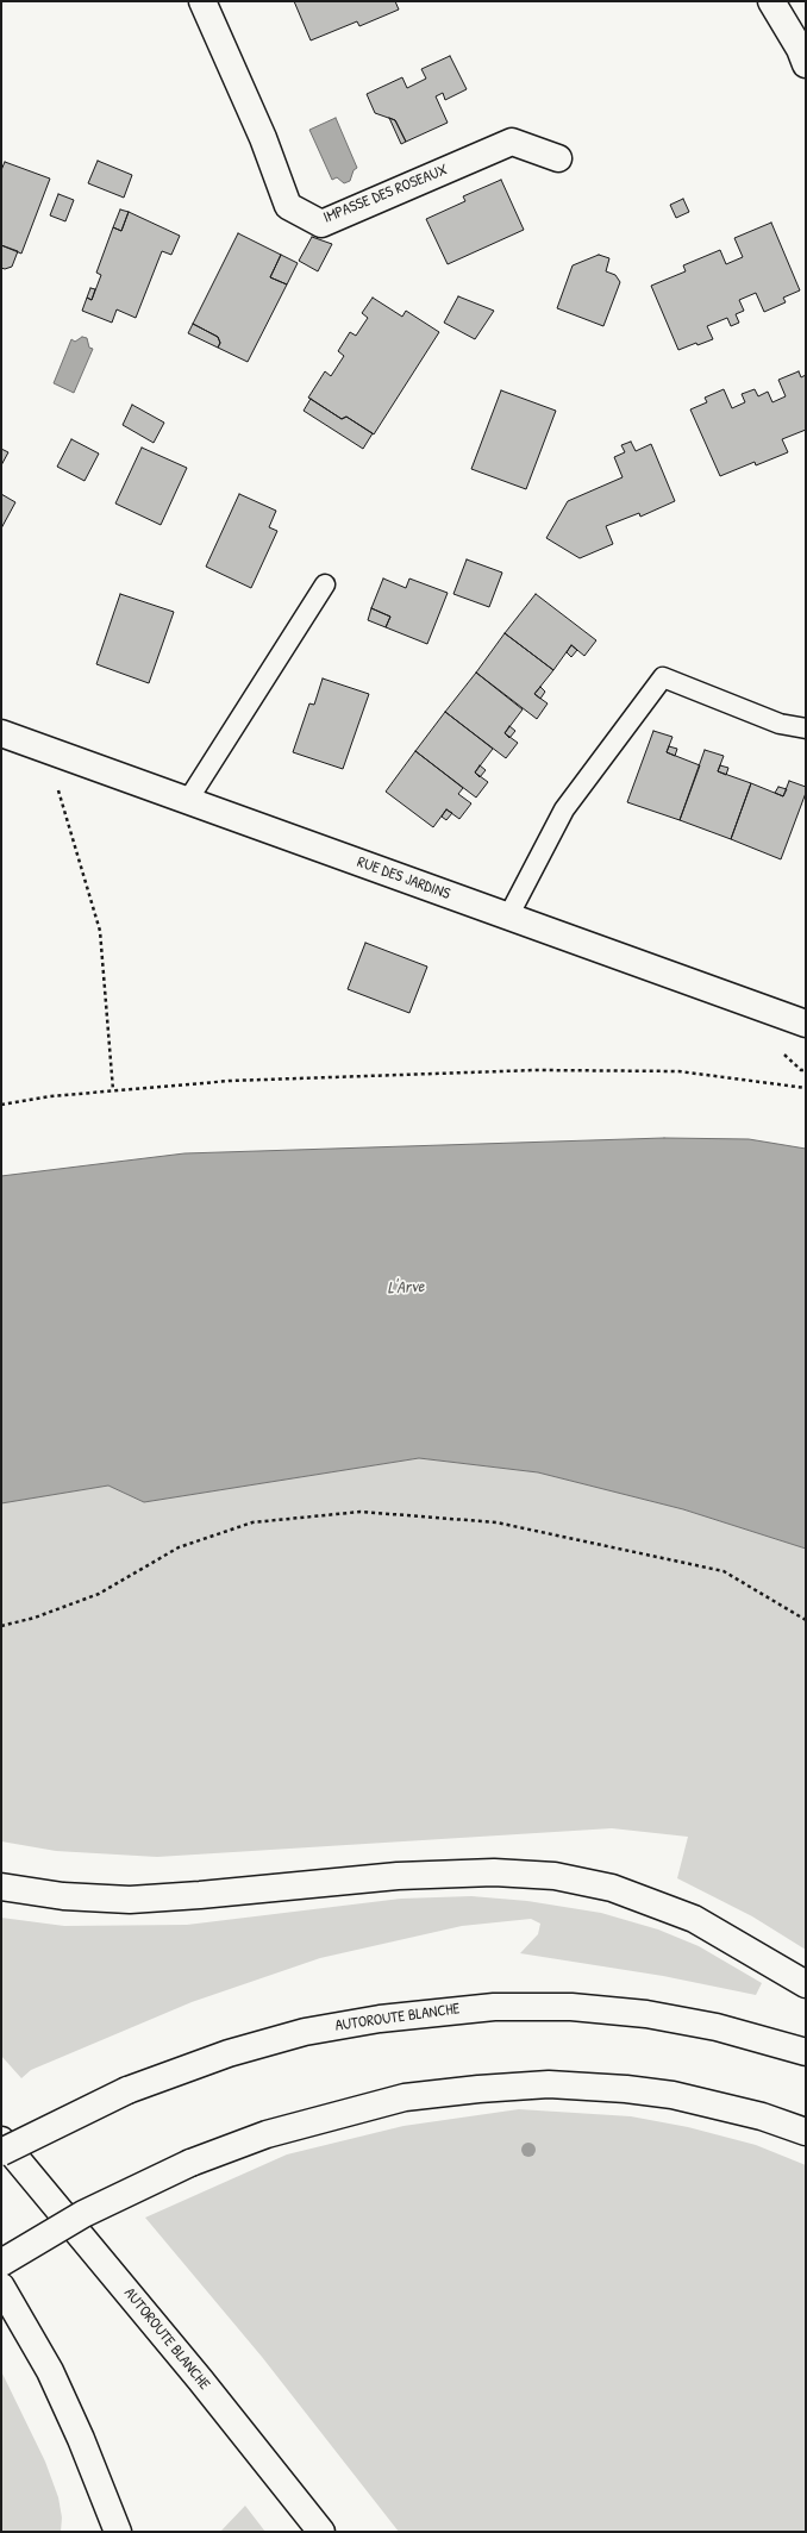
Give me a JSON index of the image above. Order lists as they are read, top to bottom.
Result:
{
  "streets": {
    "main road": ["IMPASSE DES ROSEAUX", "RUE DES JARDINS", "AUTOROUTE BLANCHE"]
  },
  "water": ["L'Arve"]
}
